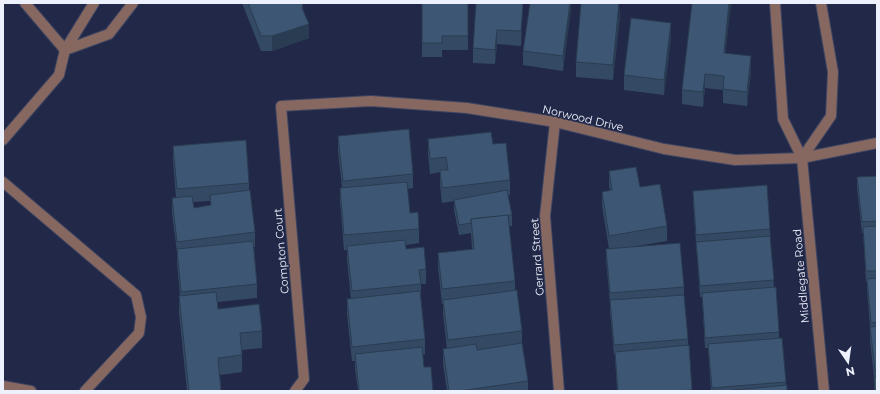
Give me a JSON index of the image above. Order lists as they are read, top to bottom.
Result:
{
  "streets": {
    "street": [
      "Norwood Drive",
      "Compton Court",
      "Gerrard Street",
      "Middlegate Road"
    ]
  },
  "crossings": [
    ["Norwood Drive", "Compton Court"],
    ["Norwood Drive", "Gerrard Street"],
    ["Norwood Drive", "Middlegate Road"]
  ],
  "north": "bottom"
}
